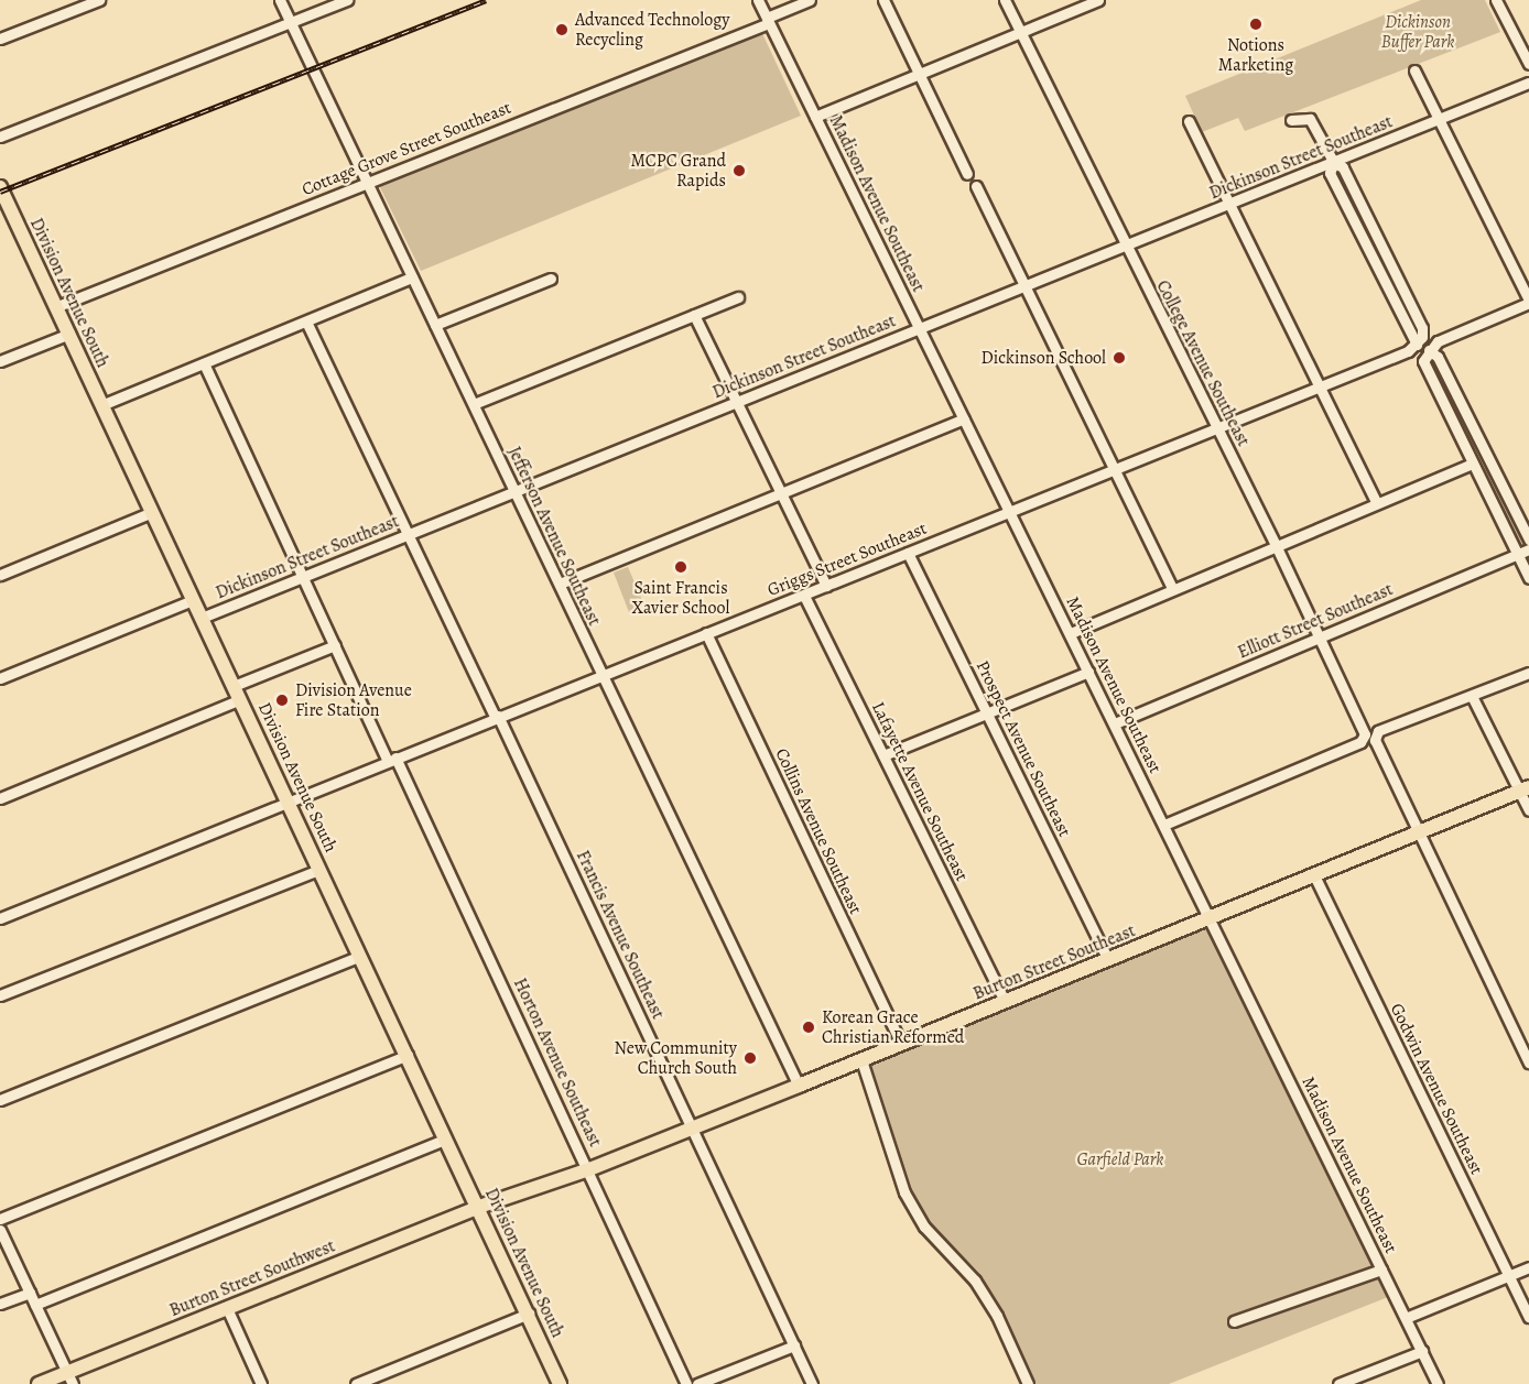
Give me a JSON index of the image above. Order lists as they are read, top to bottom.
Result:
{
  "streets": {
    "main road": ["Division Avenue South", "Burton Street Southeast", "Burton Street Southwest"],
    "street": [
      "Cottage Grove Street Southeast",
      "Dickinson Street Southeast",
      "Madison Avenue Southeast",
      "College Avenue Southeast",
      "Jefferson Avenue Southeast",
      "Griggs Street Southeast",
      "Elliott Street Southeast",
      "Prospect Avenue Southeast",
      "Lafayette Avenue Southeast",
      "Collins Avenue Southeast",
      "Francis Avenue Southeast",
      "Horton Avenue Southeast",
      "Godwin Avenue Southeast"
    ]
  },
  "crossings": [
    ["Cottage Grove Street Southeast", "Madison Avenue Southeast"],
    ["Cottage Grove Street Southeast", "Division Avenue South"],
    ["Cottage Grove Street Southeast", "Jefferson Avenue Southeast"],
    ["Dickinson Street Southeast", "Madison Avenue Southeast"],
    ["Dickinson Street Southeast", "Division Avenue South"],
    ["Dickinson Street Southeast", "College Avenue Southeast"],
    ["Dickinson Street Southeast", "Jefferson Avenue Southeast"],
    ["Dickinson Street Southeast", "Griggs Street Southeast"],
    ["Dickinson Street Southeast", "Francis Avenue Southeast"],
    ["Dickinson Street Southeast", "Horton Avenue Southeast"],
    ["Madison Avenue Southeast", "College Avenue Southeast"],
    ["Madison Avenue Southeast", "Griggs Street Southeast"],
    ["Madison Avenue Southeast", "Elliott Street Southeast"],
    ["Madison Avenue Southeast", "Burton Street Southeast"],
    ["Division Avenue South", "Griggs Street Southeast"],
    ["Division Avenue South", "Burton Street Southeast"],
    ["Division Avenue South", "Burton Street Southwest"],
    ["College Avenue Southeast", "Griggs Street Southeast"],
    ["College Avenue Southeast", "Elliott Street Southeast"],
    ["Jefferson Avenue Southeast", "Griggs Street Southeast"],
    ["Jefferson Avenue Southeast", "Burton Street Southeast"],
    ["Griggs Street Southeast", "Prospect Avenue Southeast"],
    ["Griggs Street Southeast", "Lafayette Avenue Southeast"],
    ["Griggs Street Southeast", "Collins Avenue Southeast"],
    ["Griggs Street Southeast", "Francis Avenue Southeast"],
    ["Griggs Street Southeast", "Horton Avenue Southeast"],
    ["Prospect Avenue Southeast", "Burton Street Southeast"],
    ["Lafayette Avenue Southeast", "Burton Street Southeast"],
    ["Collins Avenue Southeast", "Burton Street Southeast"],
    ["Francis Avenue Southeast", "Burton Street Southeast"],
    ["Burton Street Southeast", "Horton Avenue Southeast"],
    ["Burton Street Southeast", "Godwin Avenue Southeast"],
    ["Burton Street Southeast", "Burton Street Southwest"]
  ],
  "parks": ["Dickinson Buffer Park", "Garfield Park"],
  "places": [
    "Notions Marketing",
    "Advanced Technology Recycling",
    "MCPC Grand Rapids",
    "Dickinson School",
    "Saint Francis Xavier School",
    "Division Avenue Fire Station",
    "Korean Grace Christian Reformed",
    "New Community Church South"
  ]
}
